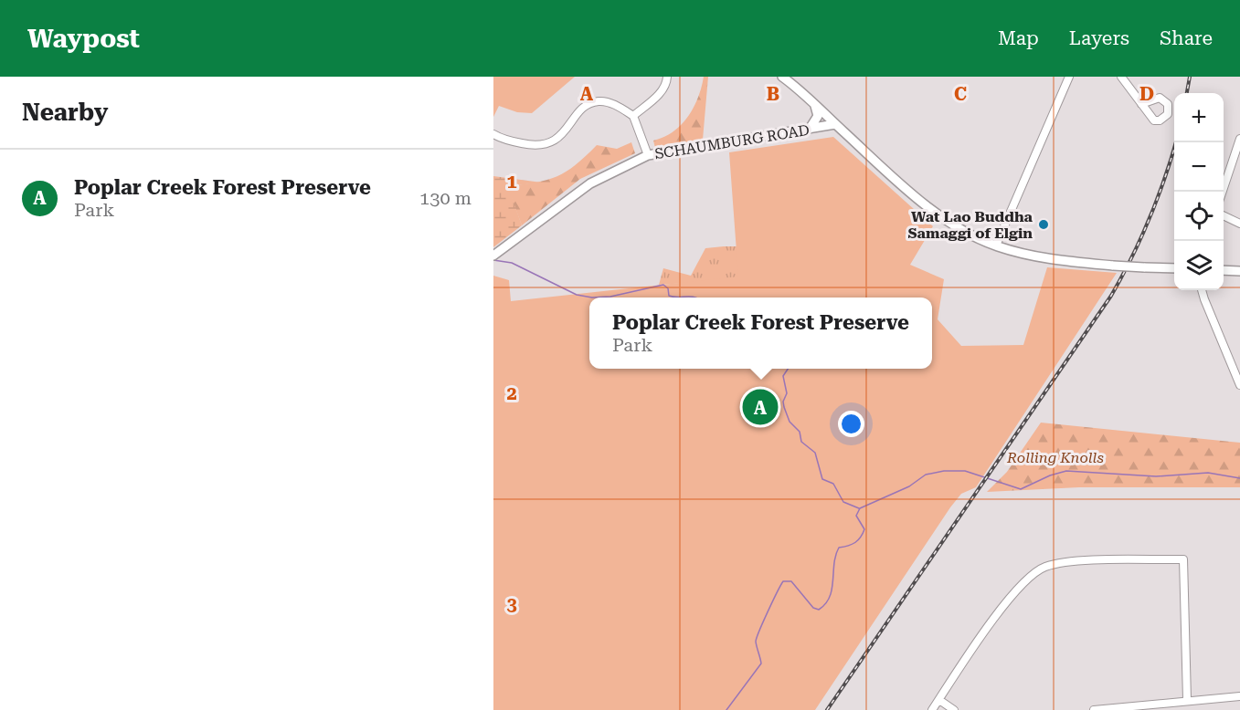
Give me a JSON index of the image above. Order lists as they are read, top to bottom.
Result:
{
  "streets": {
    "main road": ["SCHAUMBURG ROAD"]
  },
  "parks": ["Rolling Knolls"],
  "places": ["Wat Lao Buddha Samaggi of Elgin"],
  "page": {
    "header": "Waypost",
    "nav": ["Map", "Layers", "Share"],
    "heading": "Nearby",
    "map_buttons": ["+", "−"],
    "list": [
      {
        "mark": "A",
        "name": "Poplar Creek Forest Preserve",
        "note": "Park",
        "value": "130 m"
      }
    ],
    "popup": ["Poplar Creek Forest Preserve", "Park"],
    "pins": "A"
  },
  "grid": {
    "columns": [
      "A",
      "B",
      "C",
      "D"
    ],
    "rows": ["1", "2", "3"]
  }
}
